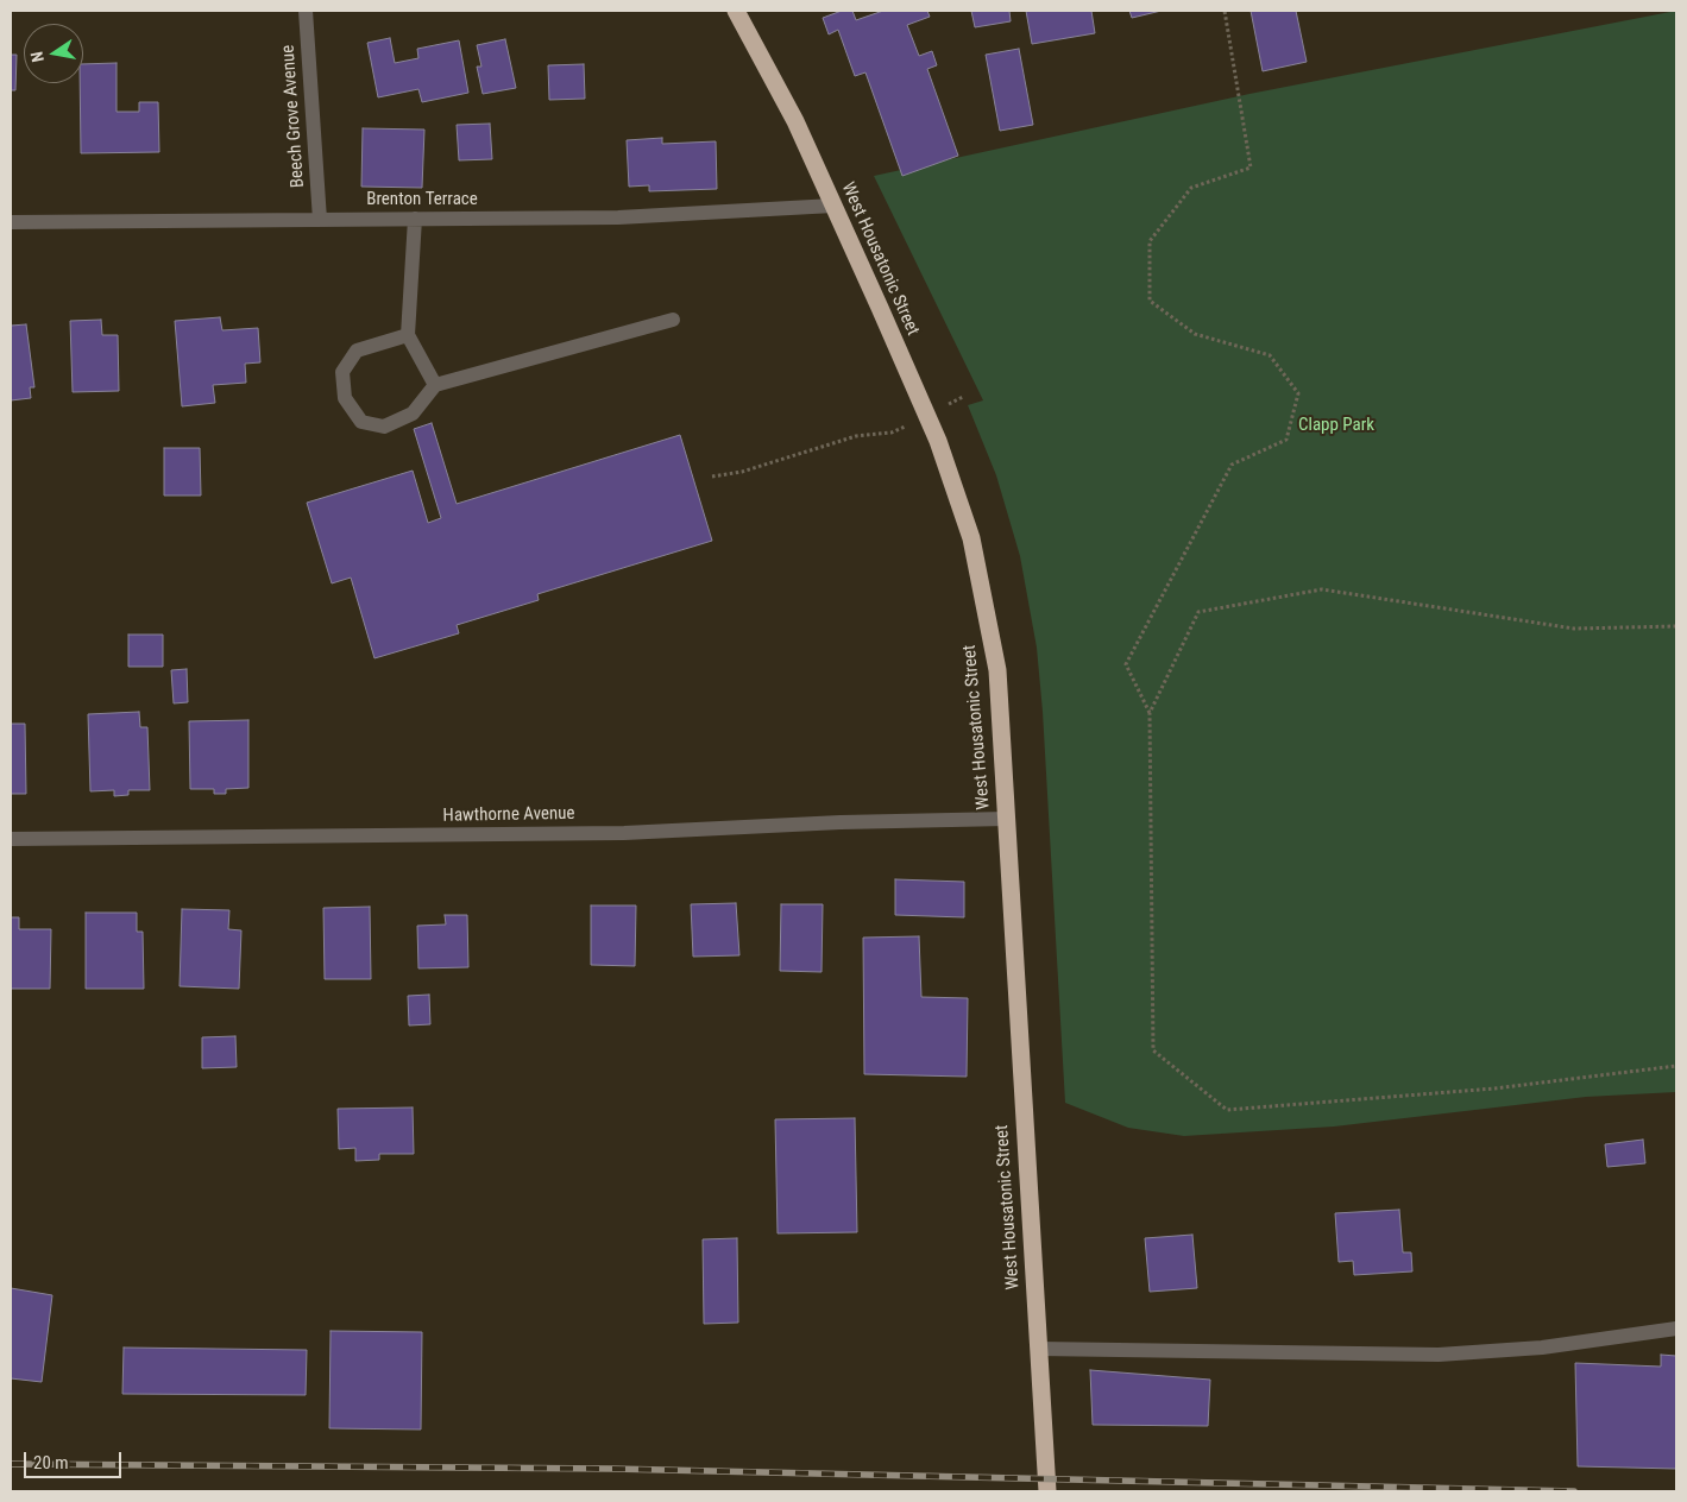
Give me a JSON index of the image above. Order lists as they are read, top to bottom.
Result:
{
  "streets": {
    "highway": ["West Housatonic Street"],
    "street": ["Beech Grove Avenue", "Brenton Terrace", "Hawthorne Avenue"]
  },
  "crossings": [
    ["Beech Grove Avenue", "Brenton Terrace"],
    ["Brenton Terrace", "West Housatonic Street"],
    ["West Housatonic Street", "Hawthorne Avenue"]
  ],
  "parks": ["Clapp Park"],
  "scale_bar": "20 m",
  "north": "left"
}
